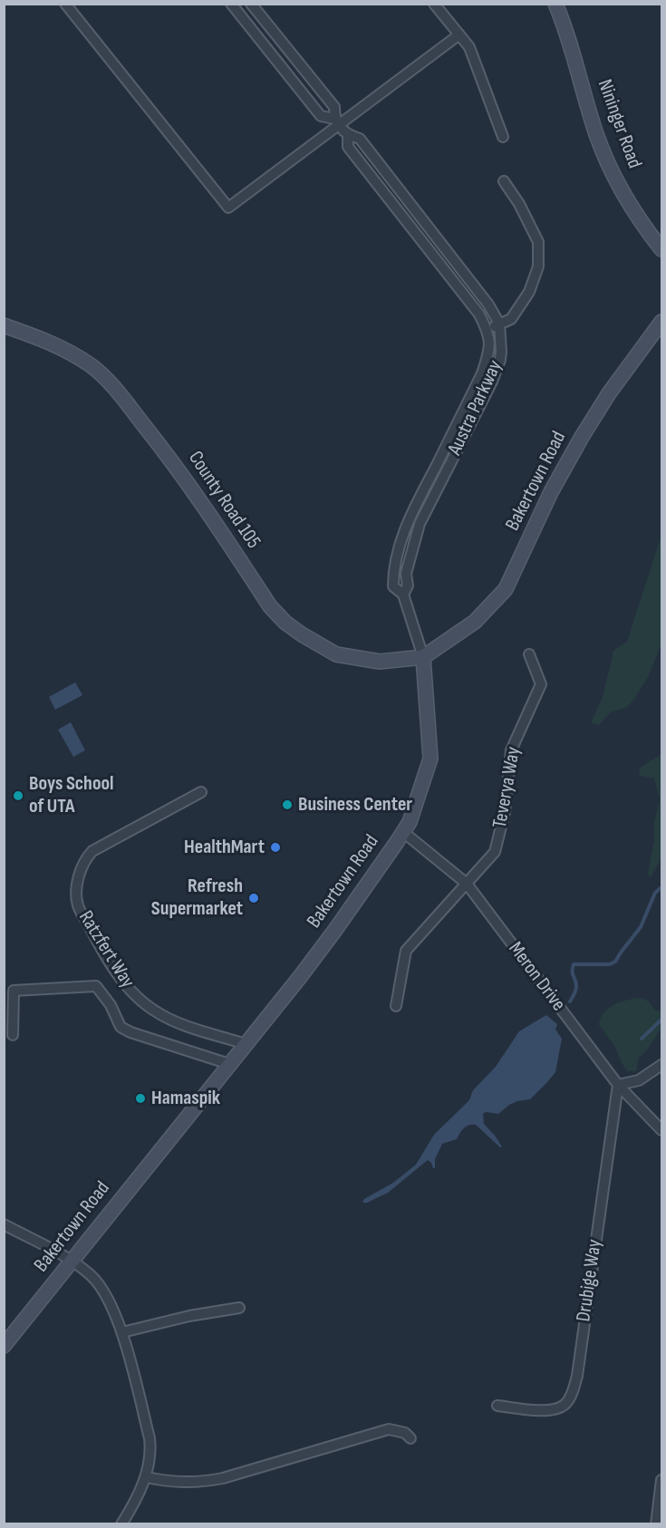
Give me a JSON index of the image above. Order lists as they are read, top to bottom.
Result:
{
  "streets": {
    "street": [
      "Nininger Road",
      "Austra Parkway",
      "Bakertown Road",
      "County Road 105",
      "Teverya Way",
      "Ratzfert Way",
      "Meron Drive",
      "Drubige Way"
    ]
  },
  "crossings": [
    ["Austra Parkway", "Bakertown Road"],
    ["Austra Parkway", "County Road 105"],
    ["Bakertown Road", "County Road 105"],
    ["Bakertown Road", "Ratzfert Way"],
    ["Bakertown Road", "Meron Drive"],
    ["Teverya Way", "Meron Drive"],
    ["Meron Drive", "Drubige Way"]
  ],
  "places": [
    "Boys School of UTA",
    "Business Center",
    "HealthMart",
    "Refresh Supermarket",
    "Hamaspik"
  ]
}
